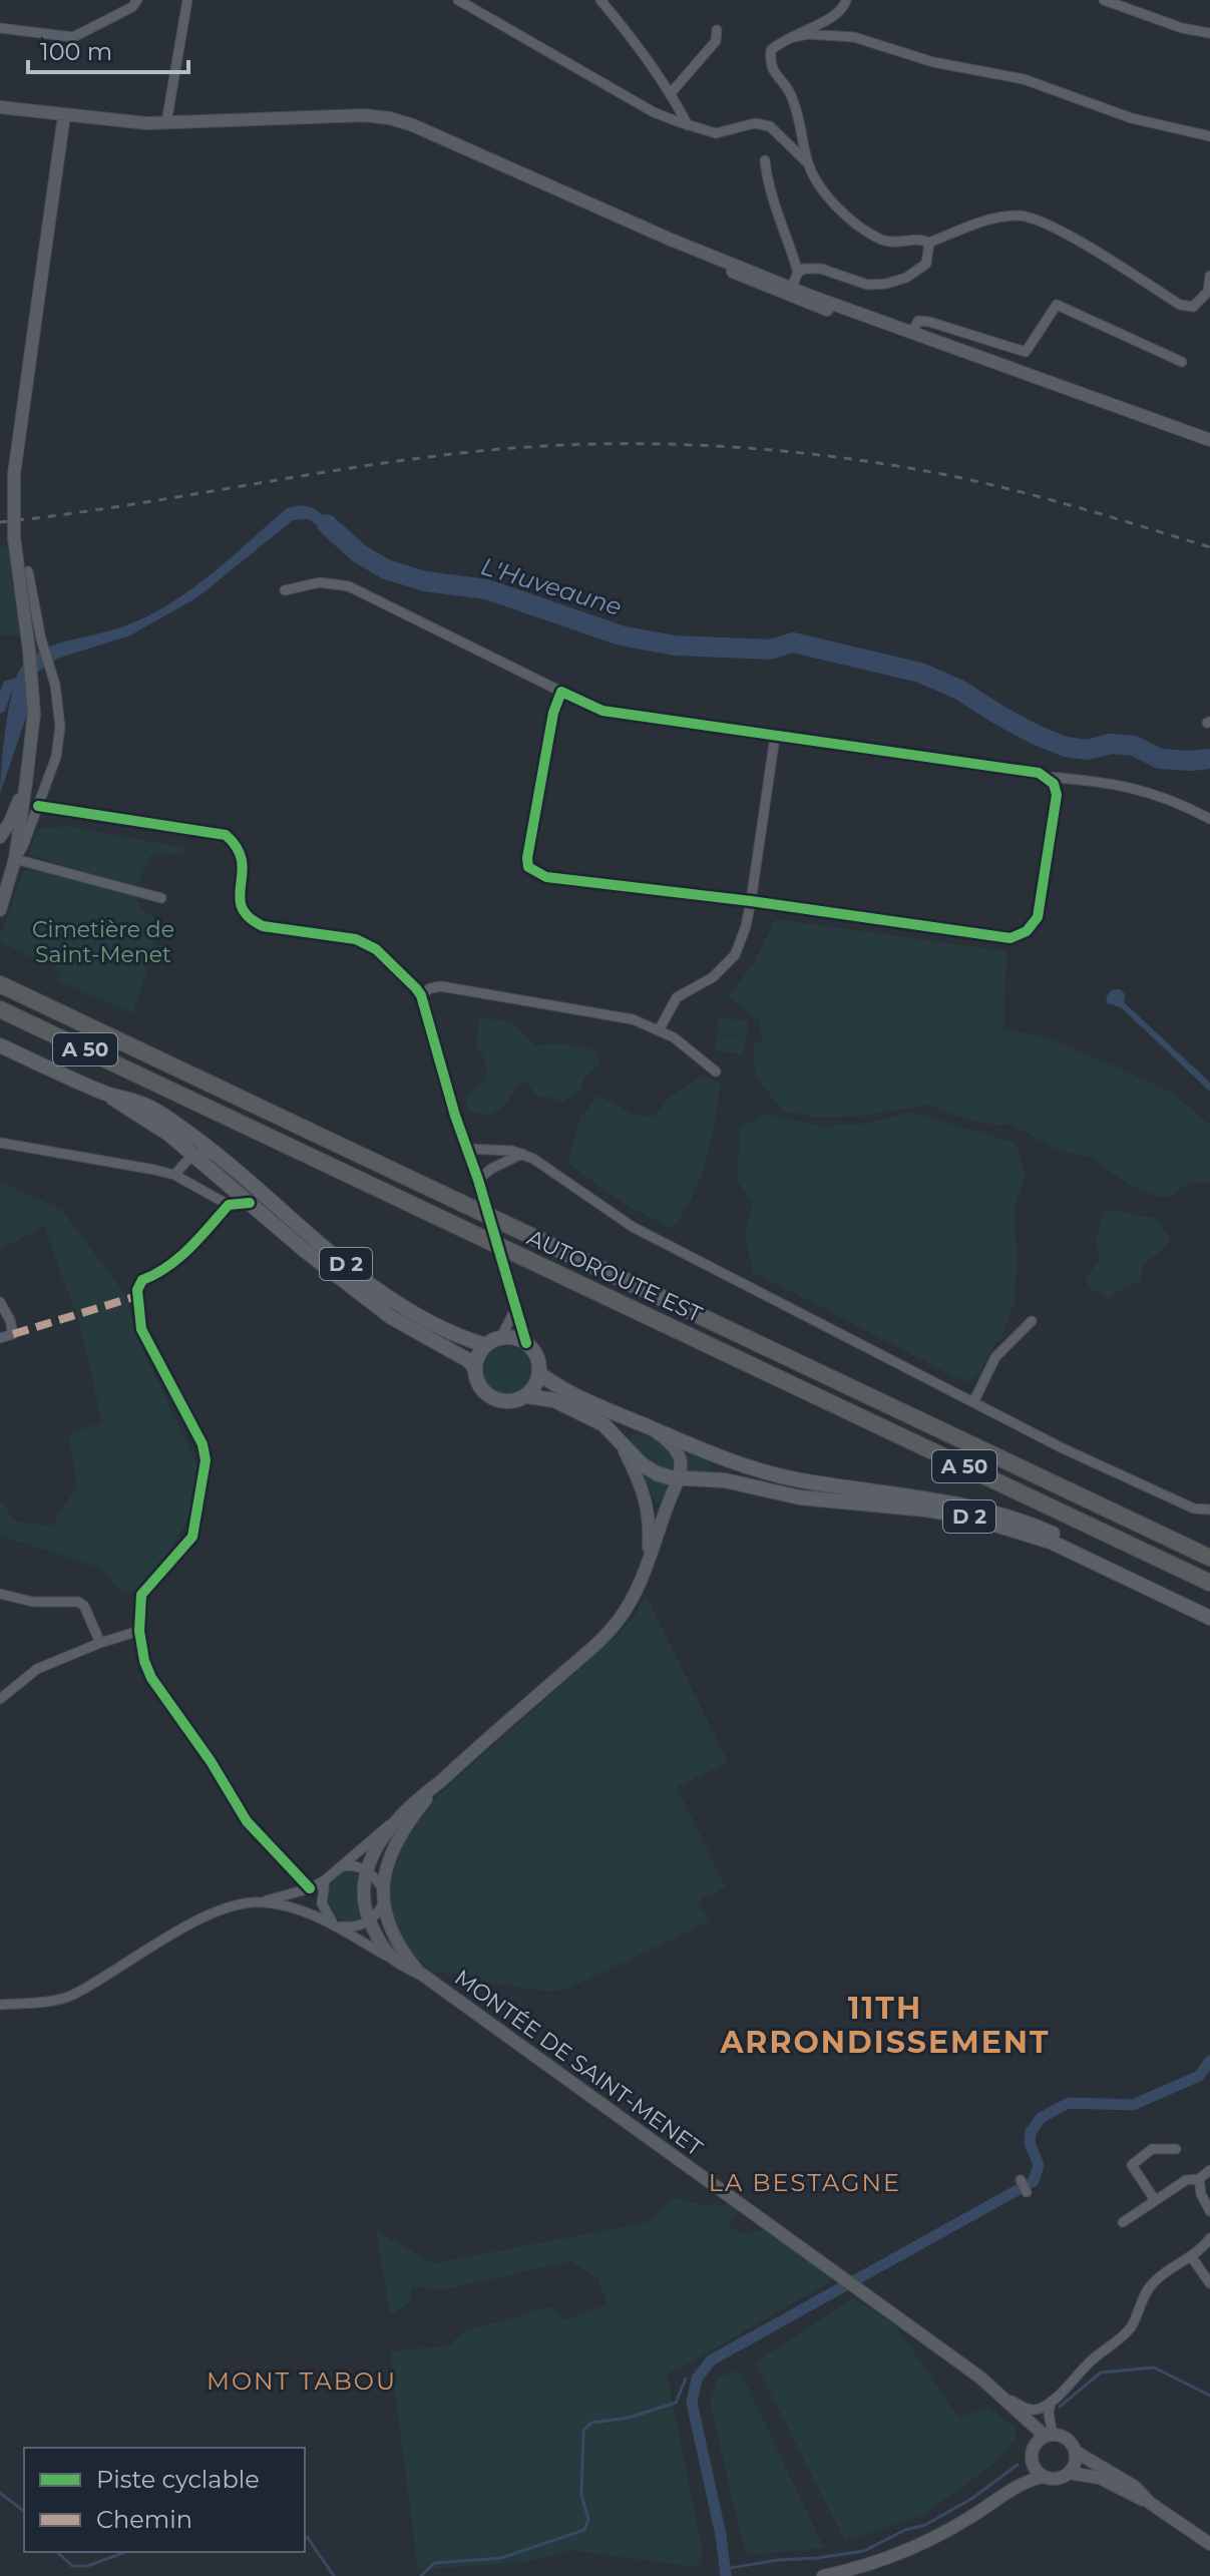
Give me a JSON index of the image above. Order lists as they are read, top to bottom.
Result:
{
  "streets": {
    "highway": ["A 50", "AUTOROUTE EST"],
    "main road": ["D 2", "MONTÉE DE SAINT-MENET"]
  },
  "crossings": [
    ["D 2", "MONTÉE DE SAINT-MENET"]
  ],
  "districts": ["11TH ARRONDISSEMENT", "LA BESTAGNE", "MONT TABOU"],
  "water": ["L'Huveaune"],
  "parks": ["Cimetière de Saint-Menet"],
  "legend": ["Piste cyclable", "Chemin"],
  "scale_bar": "100 m"
}
